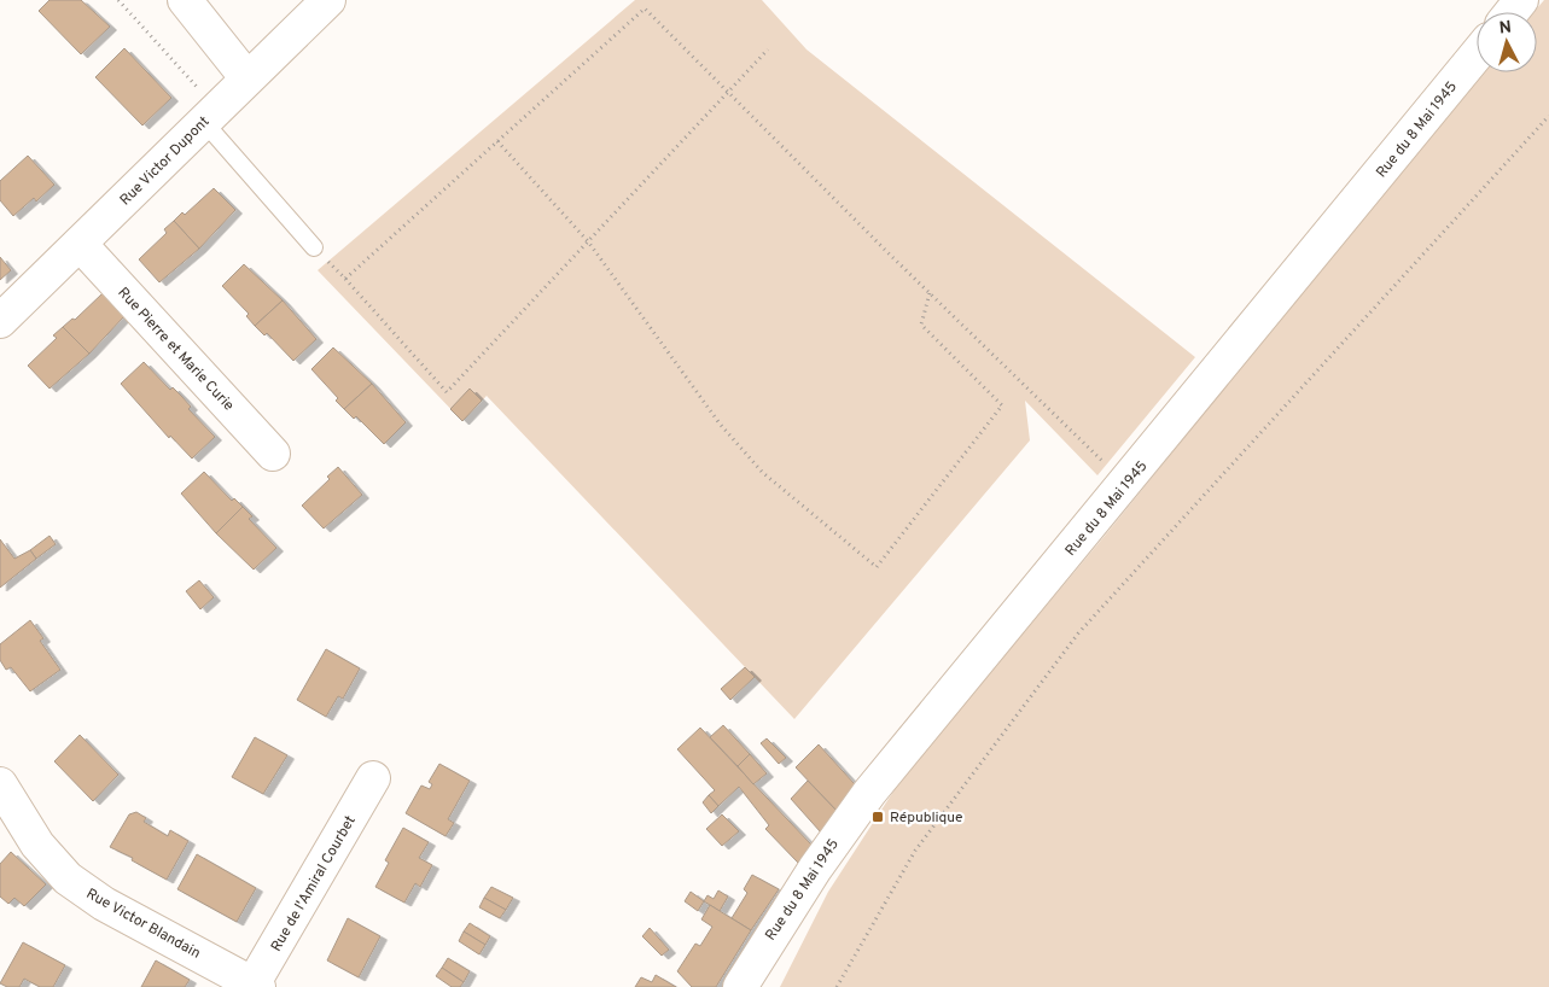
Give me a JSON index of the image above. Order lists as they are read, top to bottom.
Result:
{
  "streets": {
    "street": [
      "Rue du 8 Mai 1945",
      "Rue Victor Dupont",
      "Rue Pierre et Marie Curie",
      "Rue de l'Amiral Courbet",
      "Rue Victor Blandain"
    ]
  },
  "crossings": [
    ["Rue Victor Dupont", "Rue Pierre et Marie Curie"],
    ["Rue de l'Amiral Courbet", "Rue Victor Blandain"]
  ],
  "places": {
    "transit": ["République"]
  },
  "north": "top"
}
